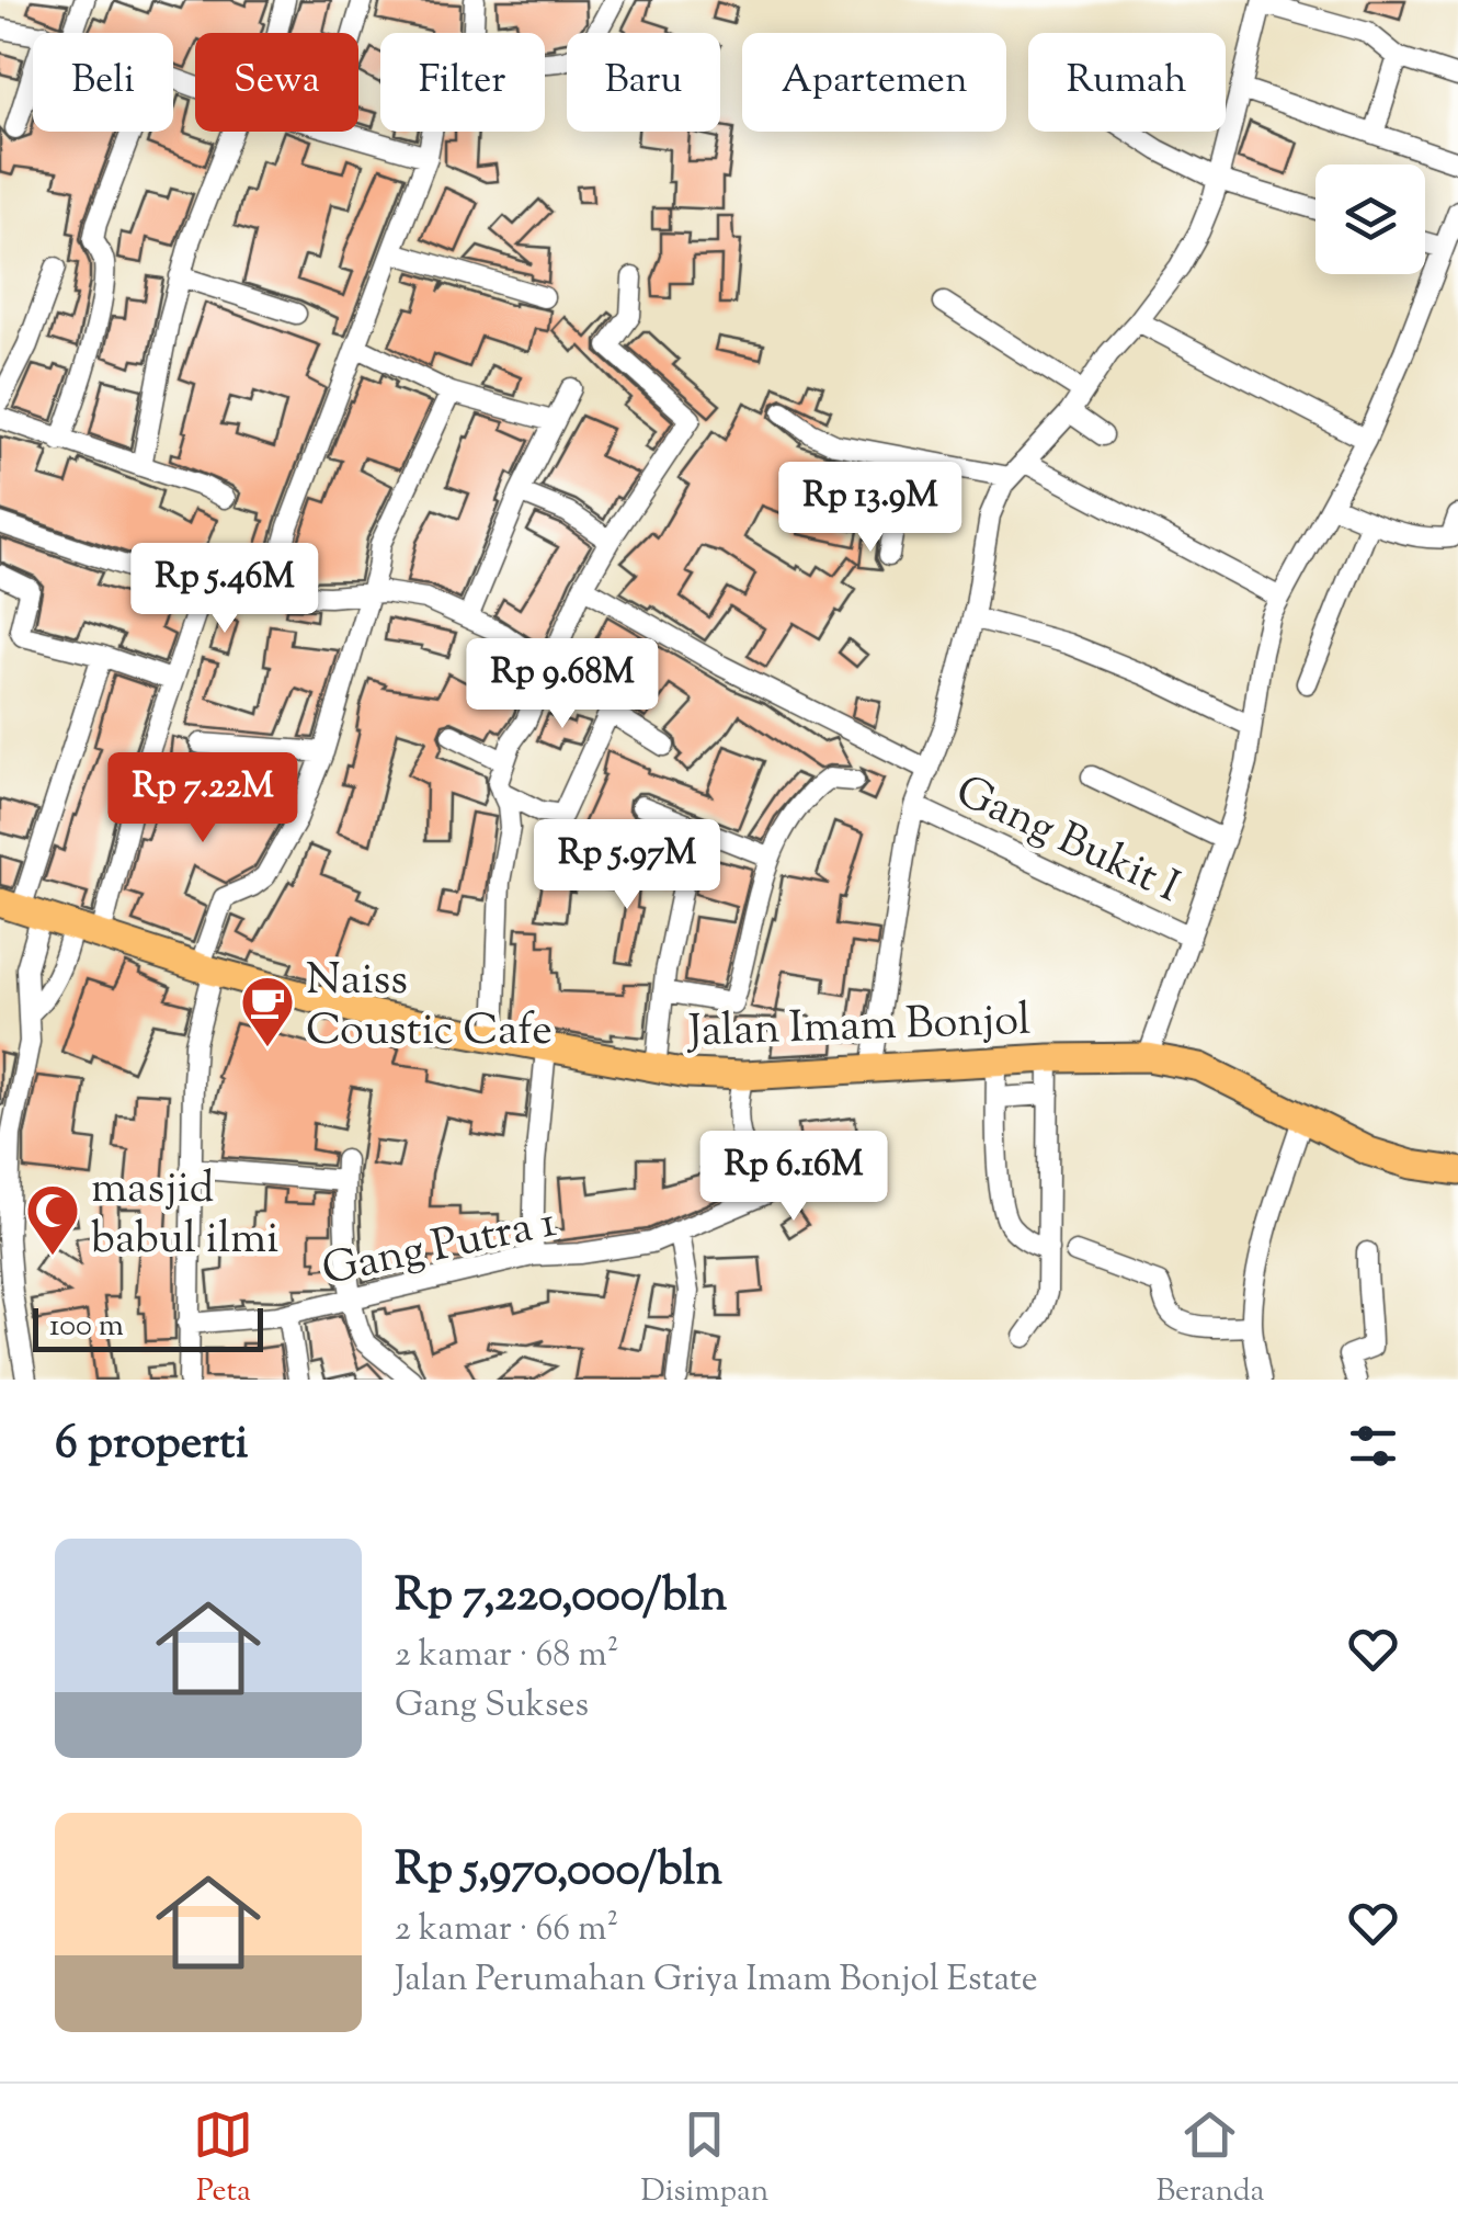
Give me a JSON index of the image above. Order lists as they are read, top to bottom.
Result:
{
  "streets": {
    "highway": ["Jalan Imam Bonjol"],
    "street": ["Gang Bukit I", "Gang Putra 1"]
  },
  "crossings": [
    ["Jalan Imam Bonjol", "Gang Putra 1"]
  ],
  "places": {
    "cafe": ["Naiss Coustic Cafe"],
    "mosque": ["masjid babul ilmi"]
  },
  "scale_bar": "100 m",
  "page": {
    "chip": [
      "Beli",
      "Sewa",
      "Filter",
      "Baru",
      "Apartemen",
      "Rumah"
    ],
    "price": [
      "Rp 13.9M",
      "Rp 5.46M",
      "Rp 9.68M",
      "Rp 7.22M",
      "Rp 5.97M",
      "Rp 6.16M"
    ],
    "scale": "100 m",
    "heading": "6 properti",
    "list": [
      {
        "name": "Rp 7,220,000/bln",
        "note": "2 kamar · 68 m² · Gang Sukses"
      },
      {
        "name": "Rp 5,970,000/bln",
        "note": "2 kamar · 66 m² · Jalan Perumahan Griya Imam Bonjol Estate"
      }
    ],
    "tabs": ["Peta", "Disimpan", "Beranda"]
  }
}
